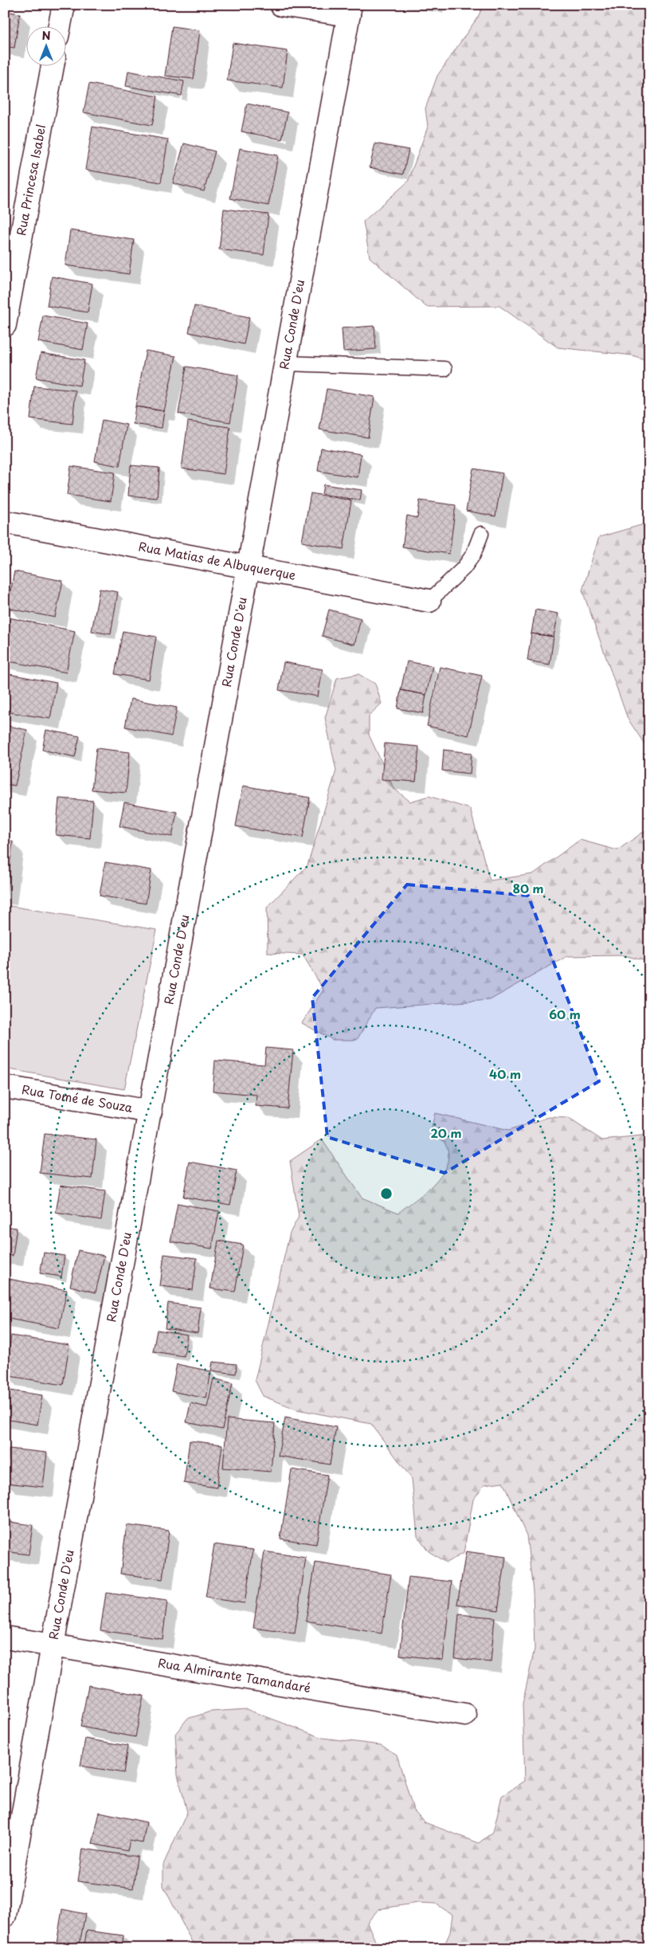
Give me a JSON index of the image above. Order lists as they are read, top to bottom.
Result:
{
  "streets": {
    "street": [
      "Rua Princesa Isabel",
      "Rua Conde D'eu",
      "Rua Matias de Albuquerque",
      "Rua Tomé de Souza",
      "Rua Almirante Tamandaré"
    ]
  },
  "crossings": [
    ["Rua Conde D'eu", "Rua Matias de Albuquerque"],
    ["Rua Conde D'eu", "Rua Tomé de Souza"],
    ["Rua Conde D'eu", "Rua Almirante Tamandaré"]
  ],
  "north": "top",
  "rings": [
    "80 m",
    "60 m",
    "40 m",
    "20 m"
  ]
}
